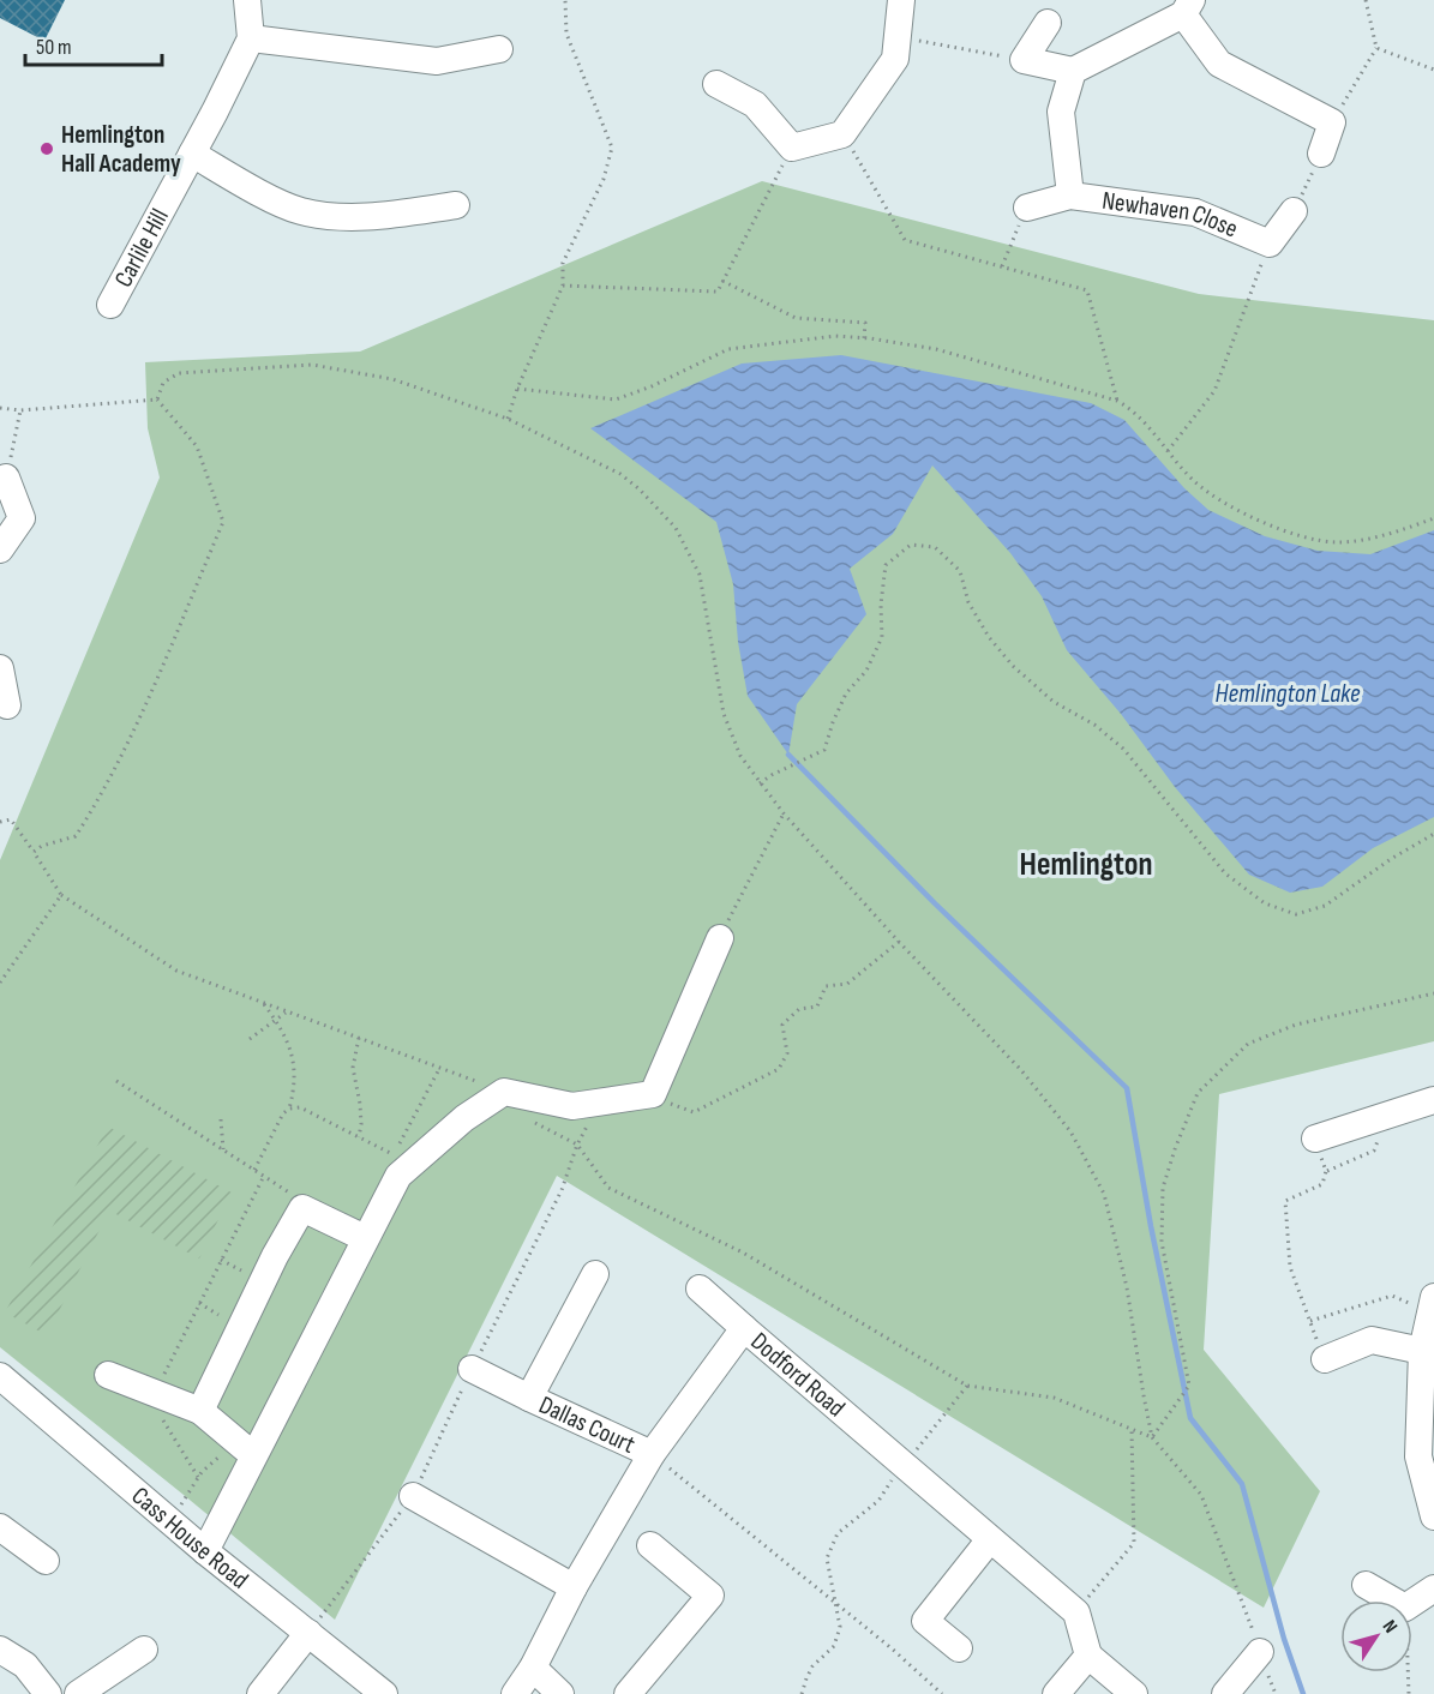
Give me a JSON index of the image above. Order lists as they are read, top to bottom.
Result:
{
  "streets": {
    "street": [
      "Newhaven Close",
      "Carlile Hill",
      "Dodford Road",
      "Dallas Court",
      "Cass House Road"
    ]
  },
  "crossings": [
    ["Dodford Road", "Dallas Court"]
  ],
  "districts": ["Hemlington"],
  "water": ["Hemlington Lake"],
  "places": ["Hemlington Hall Academy"],
  "scale_bar": "50 m",
  "north": "top right"
}
